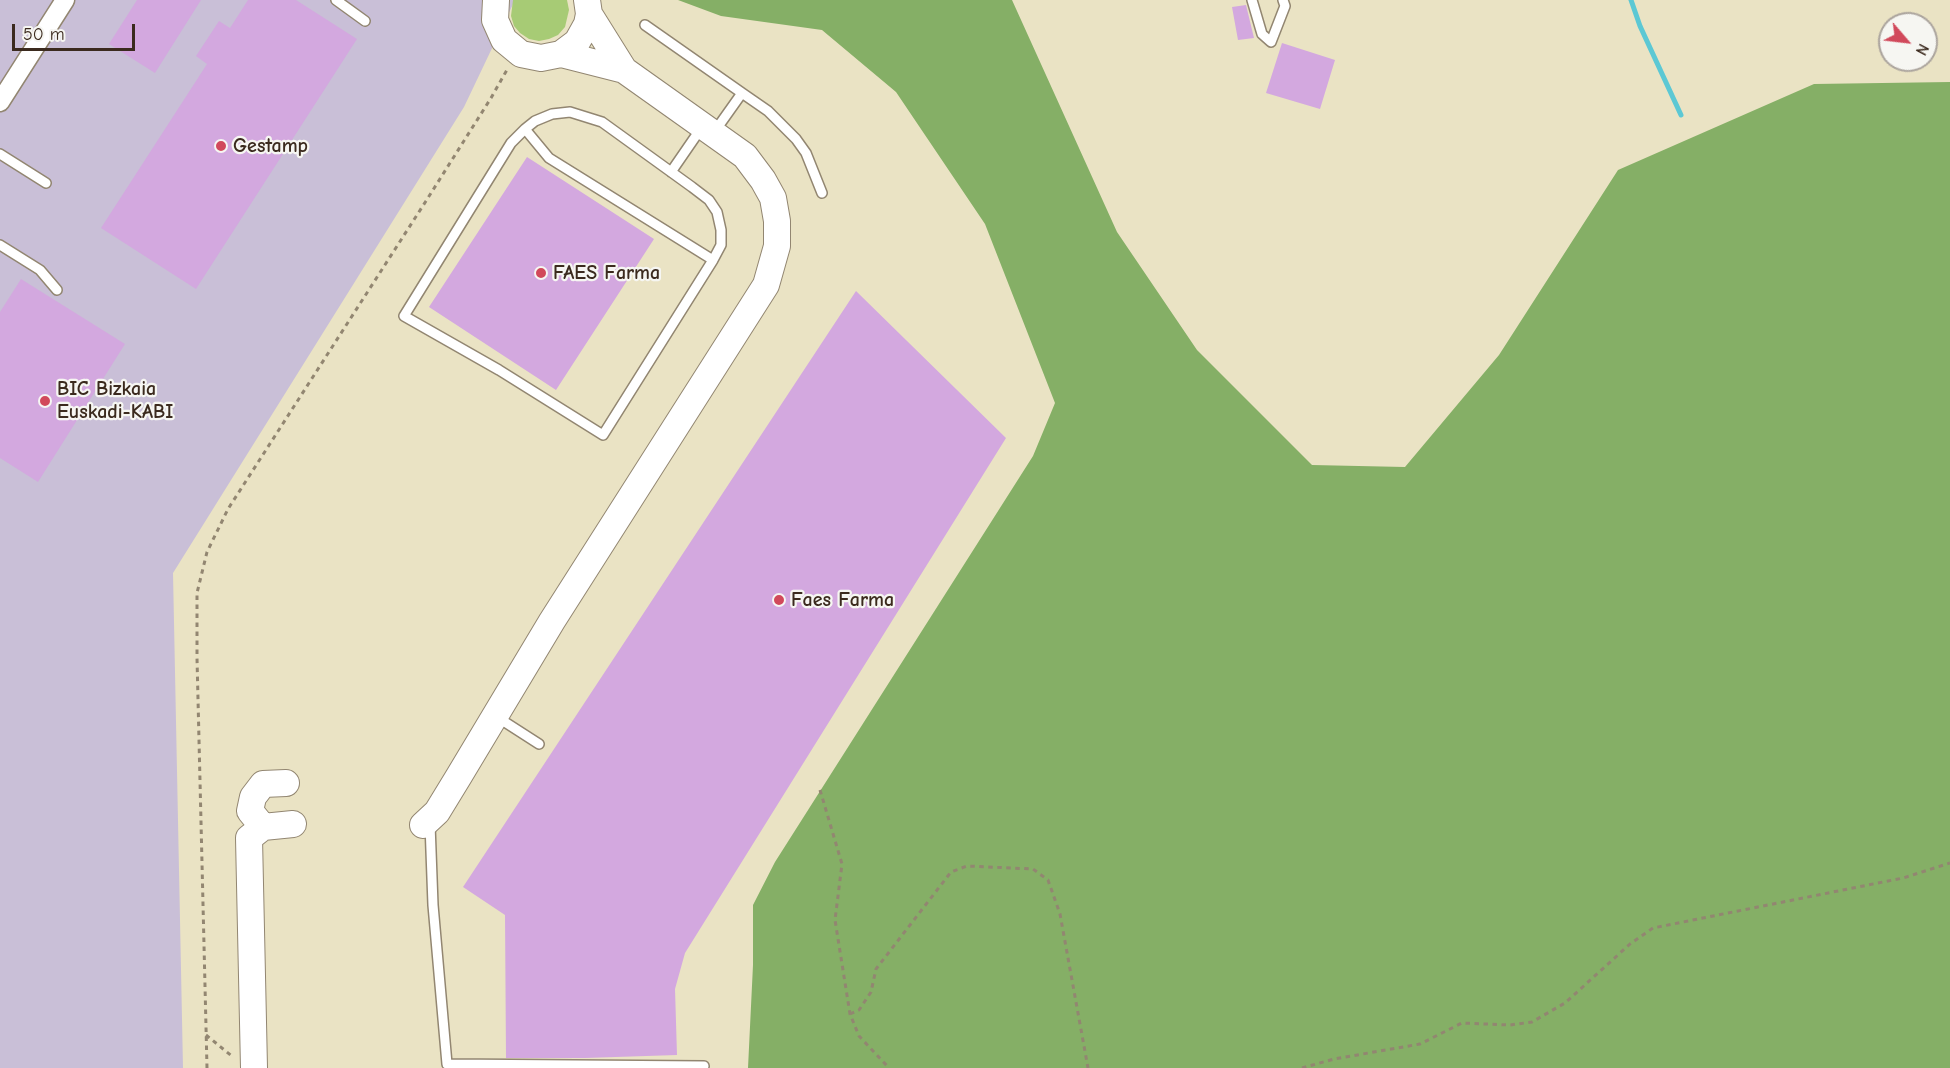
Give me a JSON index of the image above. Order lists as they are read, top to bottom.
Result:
{
  "places": [
    "Gestamp",
    "FAES Farma",
    "BIC Bizkaia Euskadi-KABI",
    "Faes Farma"
  ],
  "scale_bar": "50 m",
  "north": "bottom right"
}
